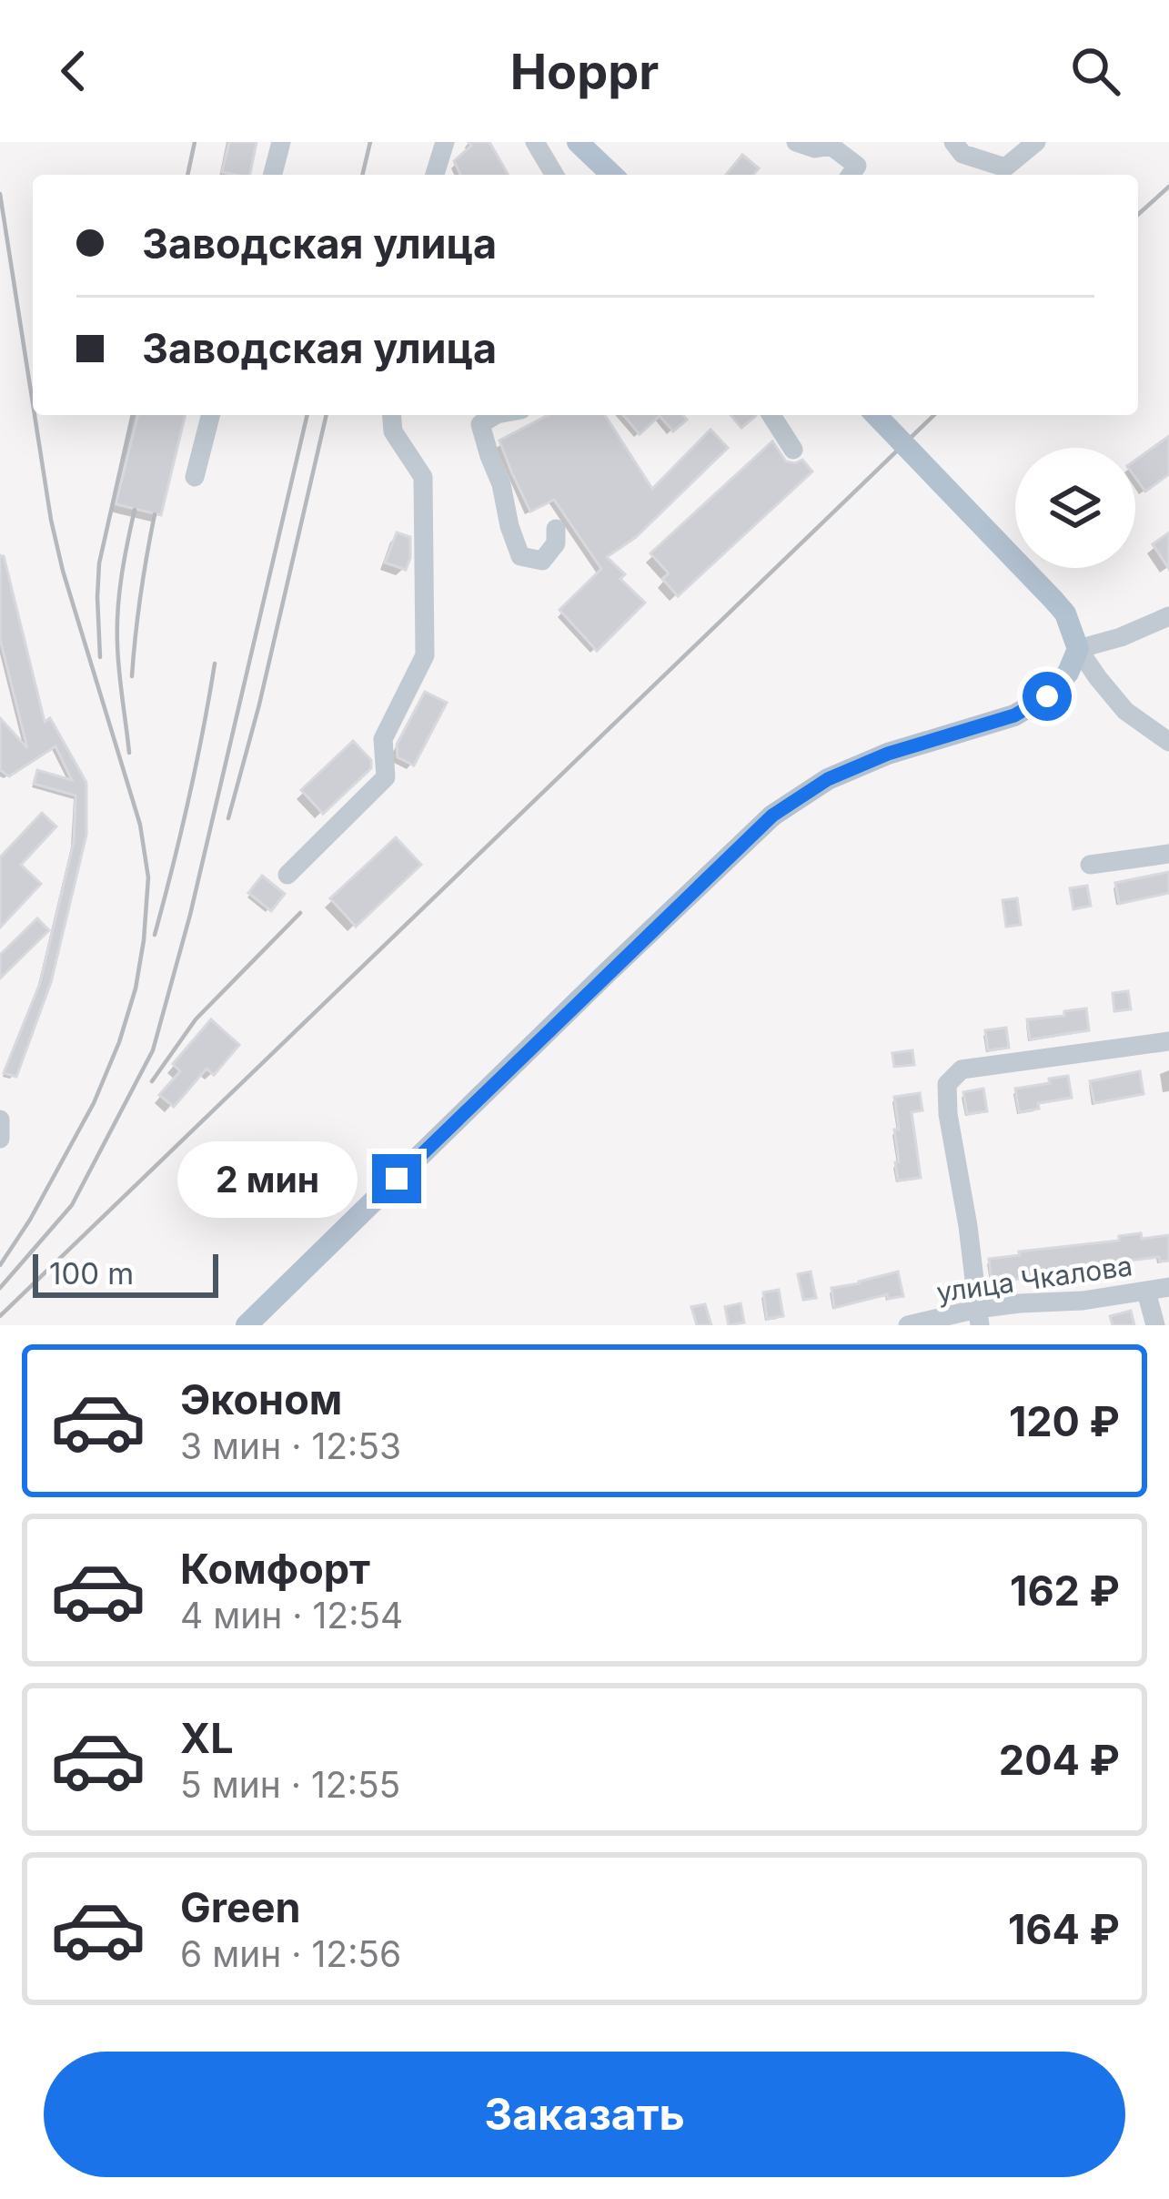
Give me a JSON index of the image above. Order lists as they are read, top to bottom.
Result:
{
  "streets": {
    "street": ["улица Чкалова"]
  },
  "scale_bar": "100 m",
  "page": {
    "header": "Hoppr",
    "banner": ["Заводская улица", "Заводская улица"],
    "bubble": "2 мин",
    "scale": "100 m",
    "list": [
      {
        "name": "Эконом",
        "note": "3 мин · 12:53",
        "value": "120 ₽"
      },
      {
        "name": "Комфорт",
        "note": "4 мин · 12:54",
        "value": "162 ₽"
      },
      {
        "name": "XL",
        "note": "5 мин · 12:55",
        "value": "204 ₽"
      },
      {
        "name": "Green",
        "note": "6 мин · 12:56",
        "value": "164 ₽"
      }
    ],
    "buttons": "Заказать"
  }
}
